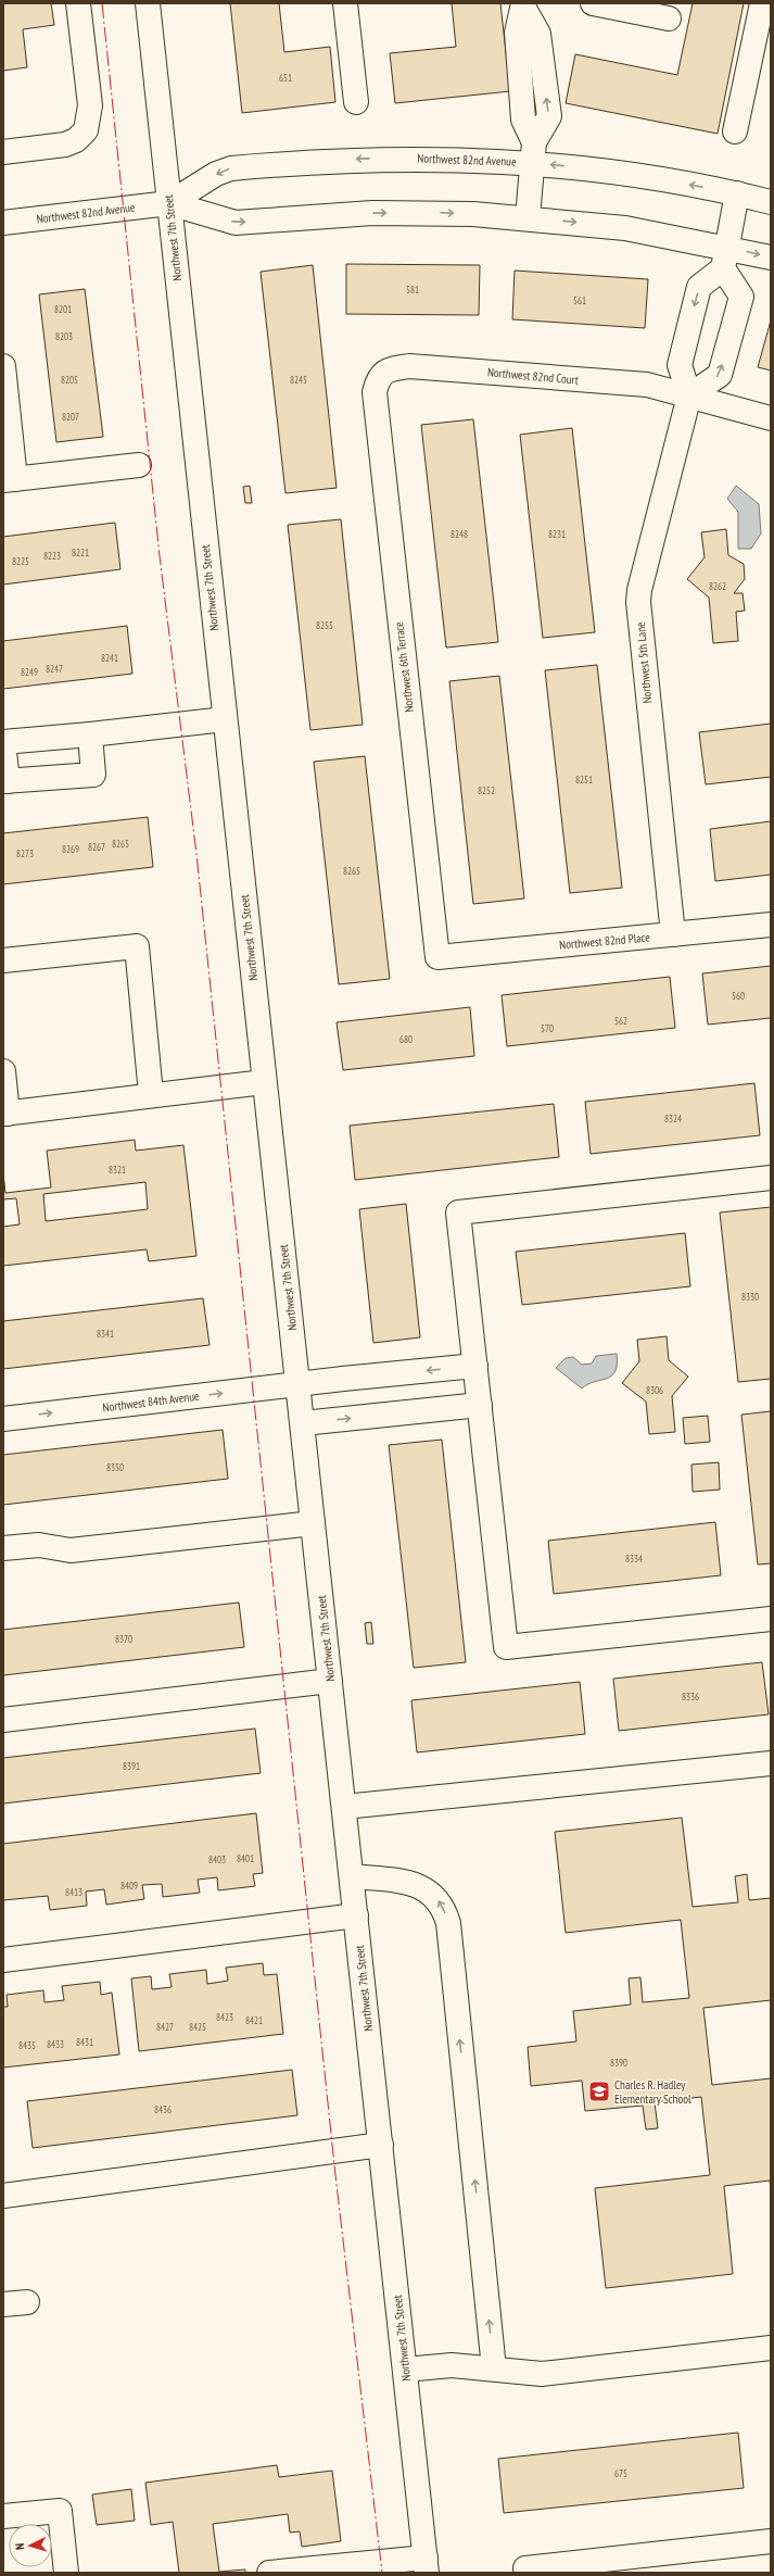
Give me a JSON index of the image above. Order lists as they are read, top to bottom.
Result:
{
  "streets": {
    "street": [
      "Northwest 82nd Avenue",
      "Northwest 7th Street",
      "Northwest 82nd Court",
      "Northwest 5th Lane",
      "Northwest 6th Terrace",
      "Northwest 82nd Place",
      "Northwest 84th Avenue"
    ]
  },
  "crossings": [
    ["Northwest 82nd Avenue", "Northwest 7th Street"],
    ["Northwest 7th Street", "Northwest 84th Avenue"],
    ["Northwest 82nd Court", "Northwest 5th Lane"],
    ["Northwest 82nd Court", "Northwest 6th Terrace"],
    ["Northwest 5th Lane", "Northwest 82nd Place"],
    ["Northwest 6th Terrace", "Northwest 82nd Place"]
  ],
  "places": {
    "school or university": ["Charles R. Hadley Elementary School"]
  },
  "house_numbers": [
    "651",
    "581",
    "561",
    "8201",
    "8203",
    "8205",
    "8245",
    "8207",
    "8248",
    "8231",
    "8221",
    "8223",
    "8225",
    "8262",
    "8255",
    "8241",
    "8247",
    "8249",
    "8251",
    "8252",
    "8265",
    "8267",
    "8269",
    "8273",
    "8265",
    "560",
    "562",
    "570",
    "680",
    "8324",
    "8321",
    "8330",
    "8341",
    "8306",
    "8350",
    "8334",
    "8370",
    "8336",
    "8391",
    "8401",
    "8403",
    "8409",
    "8413",
    "8423",
    "8421",
    "8427",
    "8425",
    "8431",
    "8433",
    "8435",
    "8390",
    "8436",
    "675"
  ],
  "north": "left"
}
